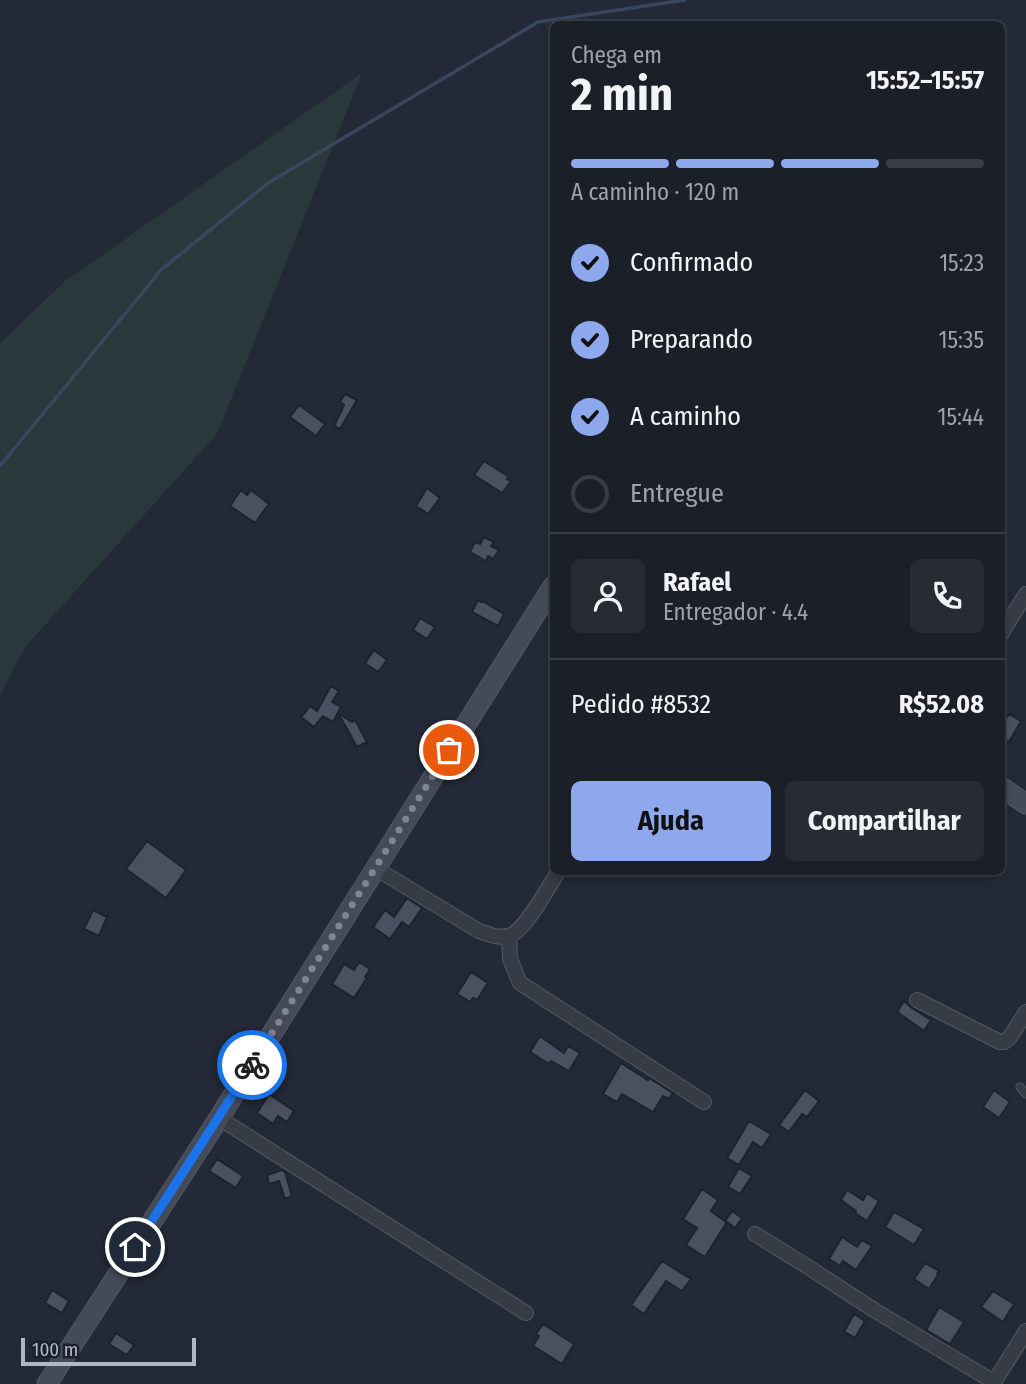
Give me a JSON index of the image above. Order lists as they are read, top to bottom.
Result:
{
  "scale_bar": "100 m",
  "page": {
    "heading": ["2 min", "Chega em", "15:52–15:57"],
    "panel": [
      "Rafael",
      "Entregador · 4.4",
      "Pedido #8532",
      "R$52.08"
    ],
    "bar": "A caminho · 120 m",
    "list": [
      ["Confirmado", "15:23"],
      ["Preparando", "15:35"],
      ["A caminho", "15:44"],
      "Entregue"
    ],
    "buttons": ["Ajuda", "Compartilhar"],
    "scale": "100 m"
  }
}
